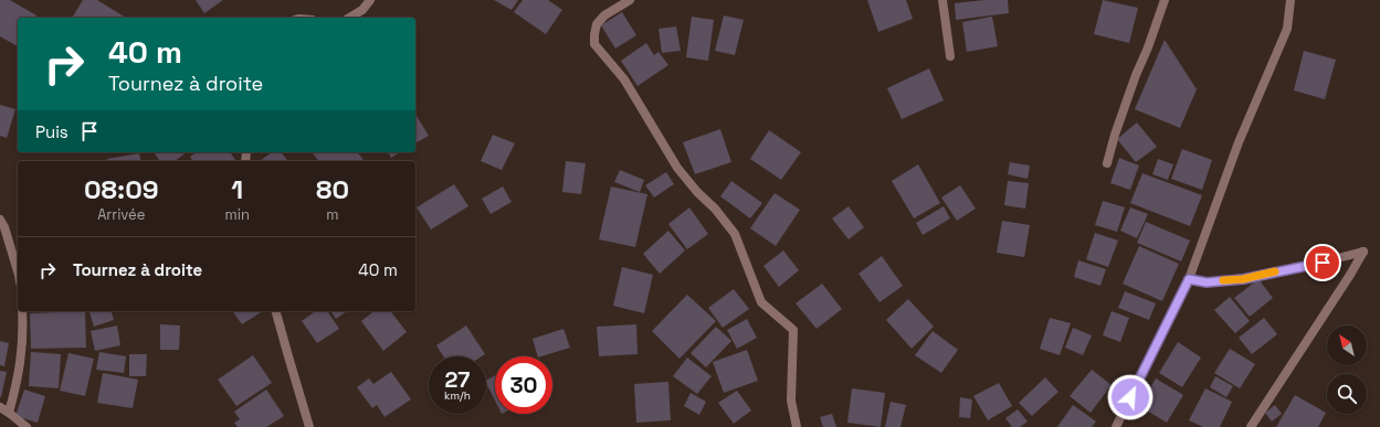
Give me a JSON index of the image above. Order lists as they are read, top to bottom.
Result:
{
  "north": "top left",
  "page": {
    "turn": ["40 m", "Tournez à droite"],
    "then": "Puis",
    "eta": [
      "08:09",
      "Arrivée",
      "1",
      "min",
      "80",
      "m"
    ],
    "list": [
      {
        "name": "Tournez à droite",
        "value": "40 m"
      }
    ],
    "speed": "27 km/h",
    "limit": "30"
  }
}
